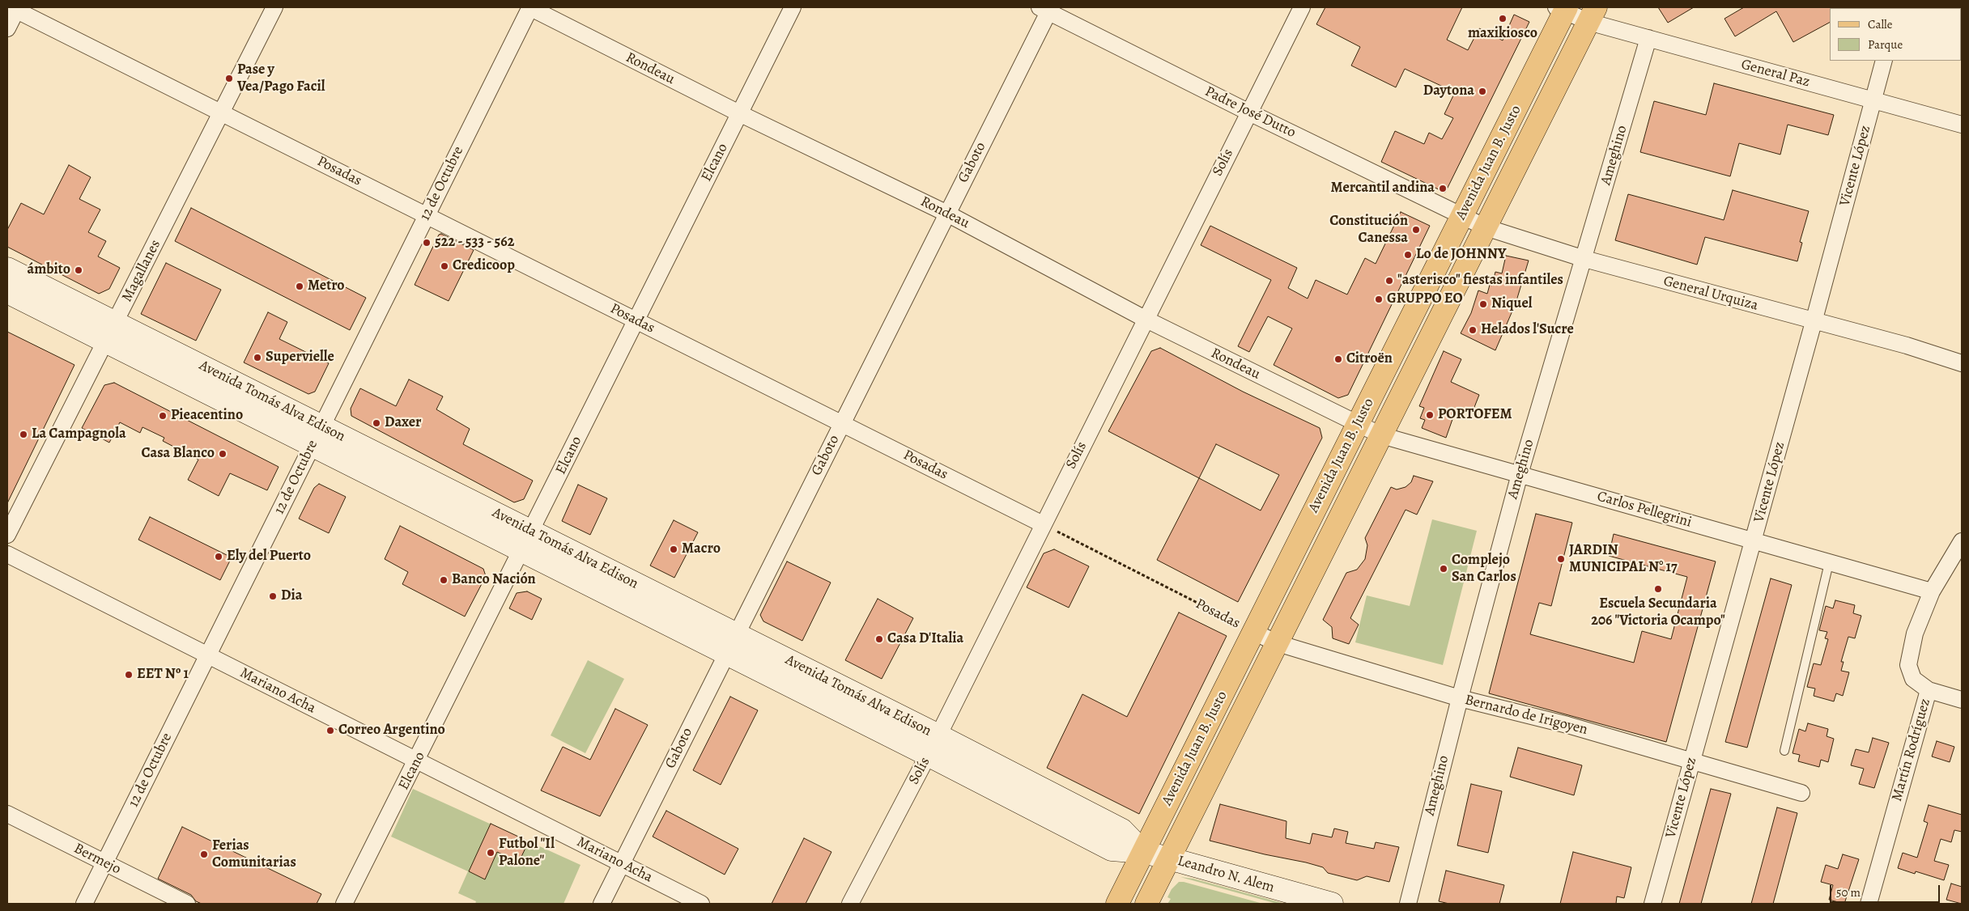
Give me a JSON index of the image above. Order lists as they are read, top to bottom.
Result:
{
  "streets": {
    "main road": ["Avenida Juan B. Justo", "Avenida Tomás Alva Edison", "Leandro N. Alem"],
    "street": [
      "Rondeau",
      "General Paz",
      "Padre José Dutto",
      "Ameghino",
      "Elcano",
      "Gaboto",
      "Solís",
      "Vicente López",
      "Posadas",
      "12 de Octubre",
      "Magallanes",
      "General Urquiza",
      "Carlos Pellegrini",
      "Mariano Acha",
      "Bernardo de Irigoyen",
      "Martín Rodríguez",
      "Bermejo"
    ]
  },
  "crossings": [
    ["Rondeau", "Elcano"],
    ["Rondeau", "Gaboto"],
    ["Rondeau", "Solís"],
    ["Rondeau", "Avenida Juan B. Justo"],
    ["Rondeau", "12 de Octubre"],
    ["Rondeau", "Carlos Pellegrini"],
    ["General Paz", "Ameghino"],
    ["General Paz", "Avenida Juan B. Justo"],
    ["General Paz", "Vicente López"],
    ["Padre José Dutto", "Gaboto"],
    ["Padre José Dutto", "Solís"],
    ["Padre José Dutto", "Avenida Juan B. Justo"],
    ["Padre José Dutto", "General Urquiza"],
    ["Ameghino", "General Urquiza"],
    ["Ameghino", "Carlos Pellegrini"],
    ["Ameghino", "Bernardo de Irigoyen"],
    ["Elcano", "Posadas"],
    ["Elcano", "Avenida Tomás Alva Edison"],
    ["Elcano", "Mariano Acha"],
    ["Gaboto", "Posadas"],
    ["Gaboto", "Avenida Tomás Alva Edison"],
    ["Gaboto", "Mariano Acha"],
    ["Solís", "Posadas"],
    ["Solís", "Avenida Tomás Alva Edison"],
    ["Avenida Juan B. Justo", "Posadas"],
    ["Avenida Juan B. Justo", "General Urquiza"],
    ["Avenida Juan B. Justo", "Avenida Tomás Alva Edison"],
    ["Avenida Juan B. Justo", "Carlos Pellegrini"],
    ["Avenida Juan B. Justo", "Bernardo de Irigoyen"],
    ["Avenida Juan B. Justo", "Leandro N. Alem"],
    ["Vicente López", "General Urquiza"],
    ["Vicente López", "Carlos Pellegrini"],
    ["Vicente López", "Bernardo de Irigoyen"],
    ["Posadas", "12 de Octubre"],
    ["Posadas", "Magallanes"],
    ["Posadas", "Bernardo de Irigoyen"],
    ["12 de Octubre", "Avenida Tomás Alva Edison"],
    ["12 de Octubre", "Mariano Acha"],
    ["12 de Octubre", "Bermejo"],
    ["Magallanes", "Avenida Tomás Alva Edison"],
    ["Avenida Tomás Alva Edison", "Leandro N. Alem"],
    ["Carlos Pellegrini", "Martín Rodríguez"]
  ],
  "places": [
    "maxikiosco",
    "Pase y Vea/Pago Facil",
    "Daytona",
    "Mercantil andina",
    "Constitución Canessa",
    "522 - 533 - 562",
    "Lo de JOHNNY",
    "Credicoop",
    "ámbito",
    "\"asterisco\" fiestas infantiles",
    "Metro",
    "GRUPPO EO",
    "Niquel",
    "Helados l'Sucre",
    "Supervielle",
    "Citroën",
    "PORTOFEM",
    "Pieacentino",
    "Daxer",
    "La Campagnola",
    "Casa Blanco",
    "Macro",
    "Ely del Puerto",
    "JARDIN MUNICIPAL N° 17",
    "Complejo San Carlos",
    "Banco Nación",
    "Escuela Secundaria 206 \"Victoria Ocampo\"",
    "Dia",
    "Casa D'Italia",
    "EET Nº 1",
    "Correo Argentino",
    "Futbol \"Il Palone\"",
    "Ferias Comunitarias"
  ],
  "legend": ["Calle", "Parque"],
  "scale_bar": "50 m"
}
